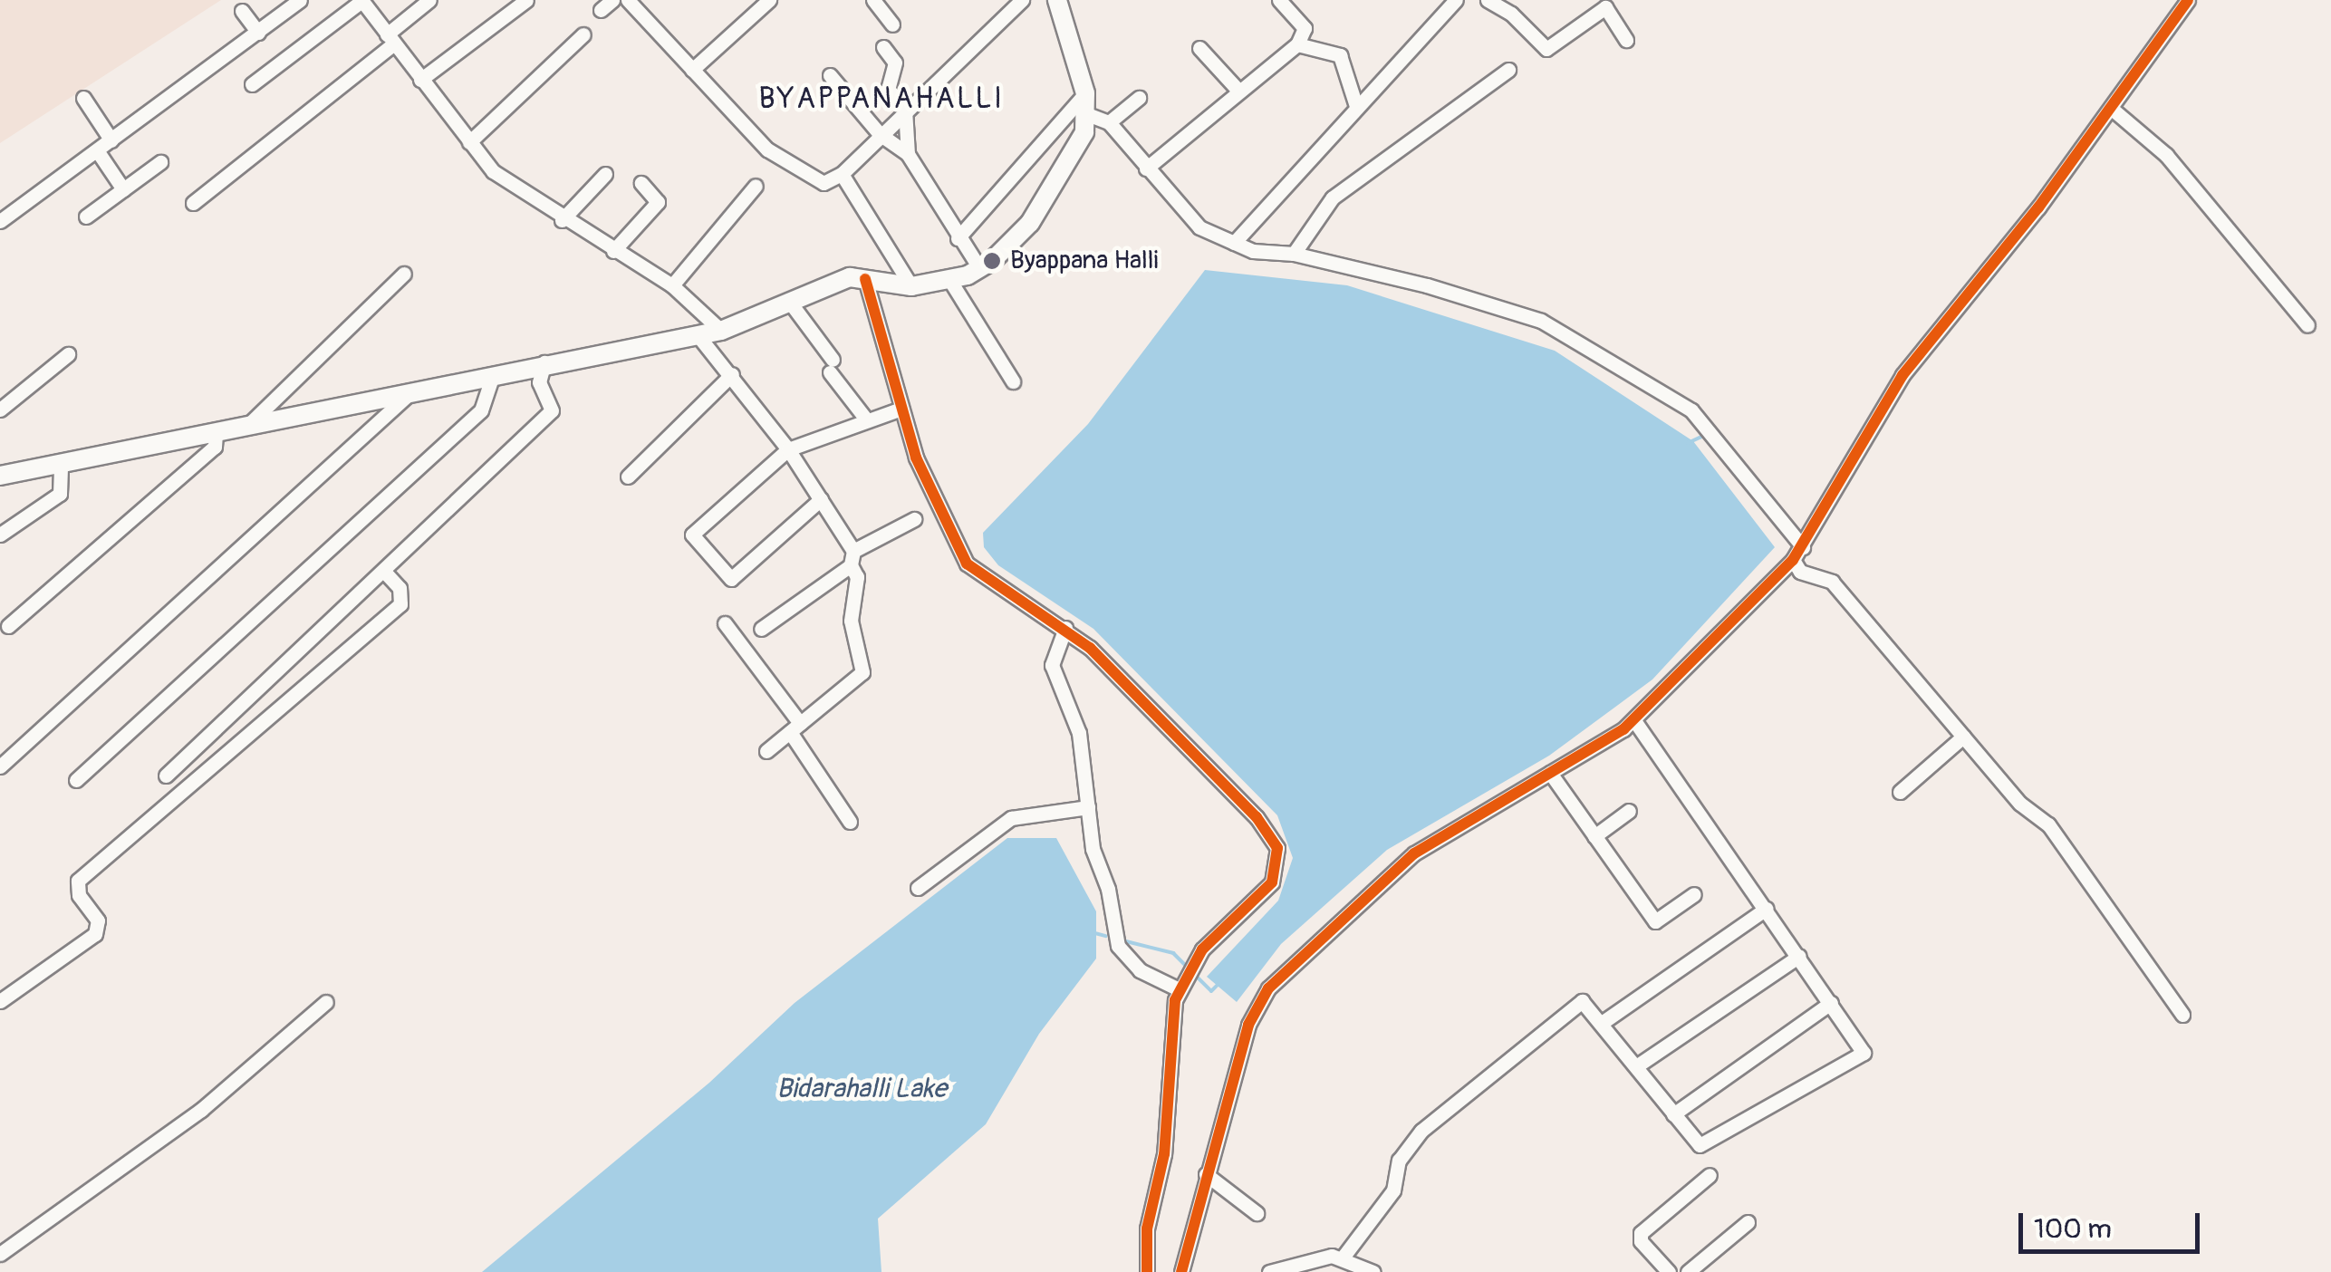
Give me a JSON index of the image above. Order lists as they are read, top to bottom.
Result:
{
  "districts": ["BYAPPANAHALLI"],
  "water": ["Bidarahalli Lake"],
  "places": ["Byappana Halli"],
  "scale_bar": "100 m"
}
